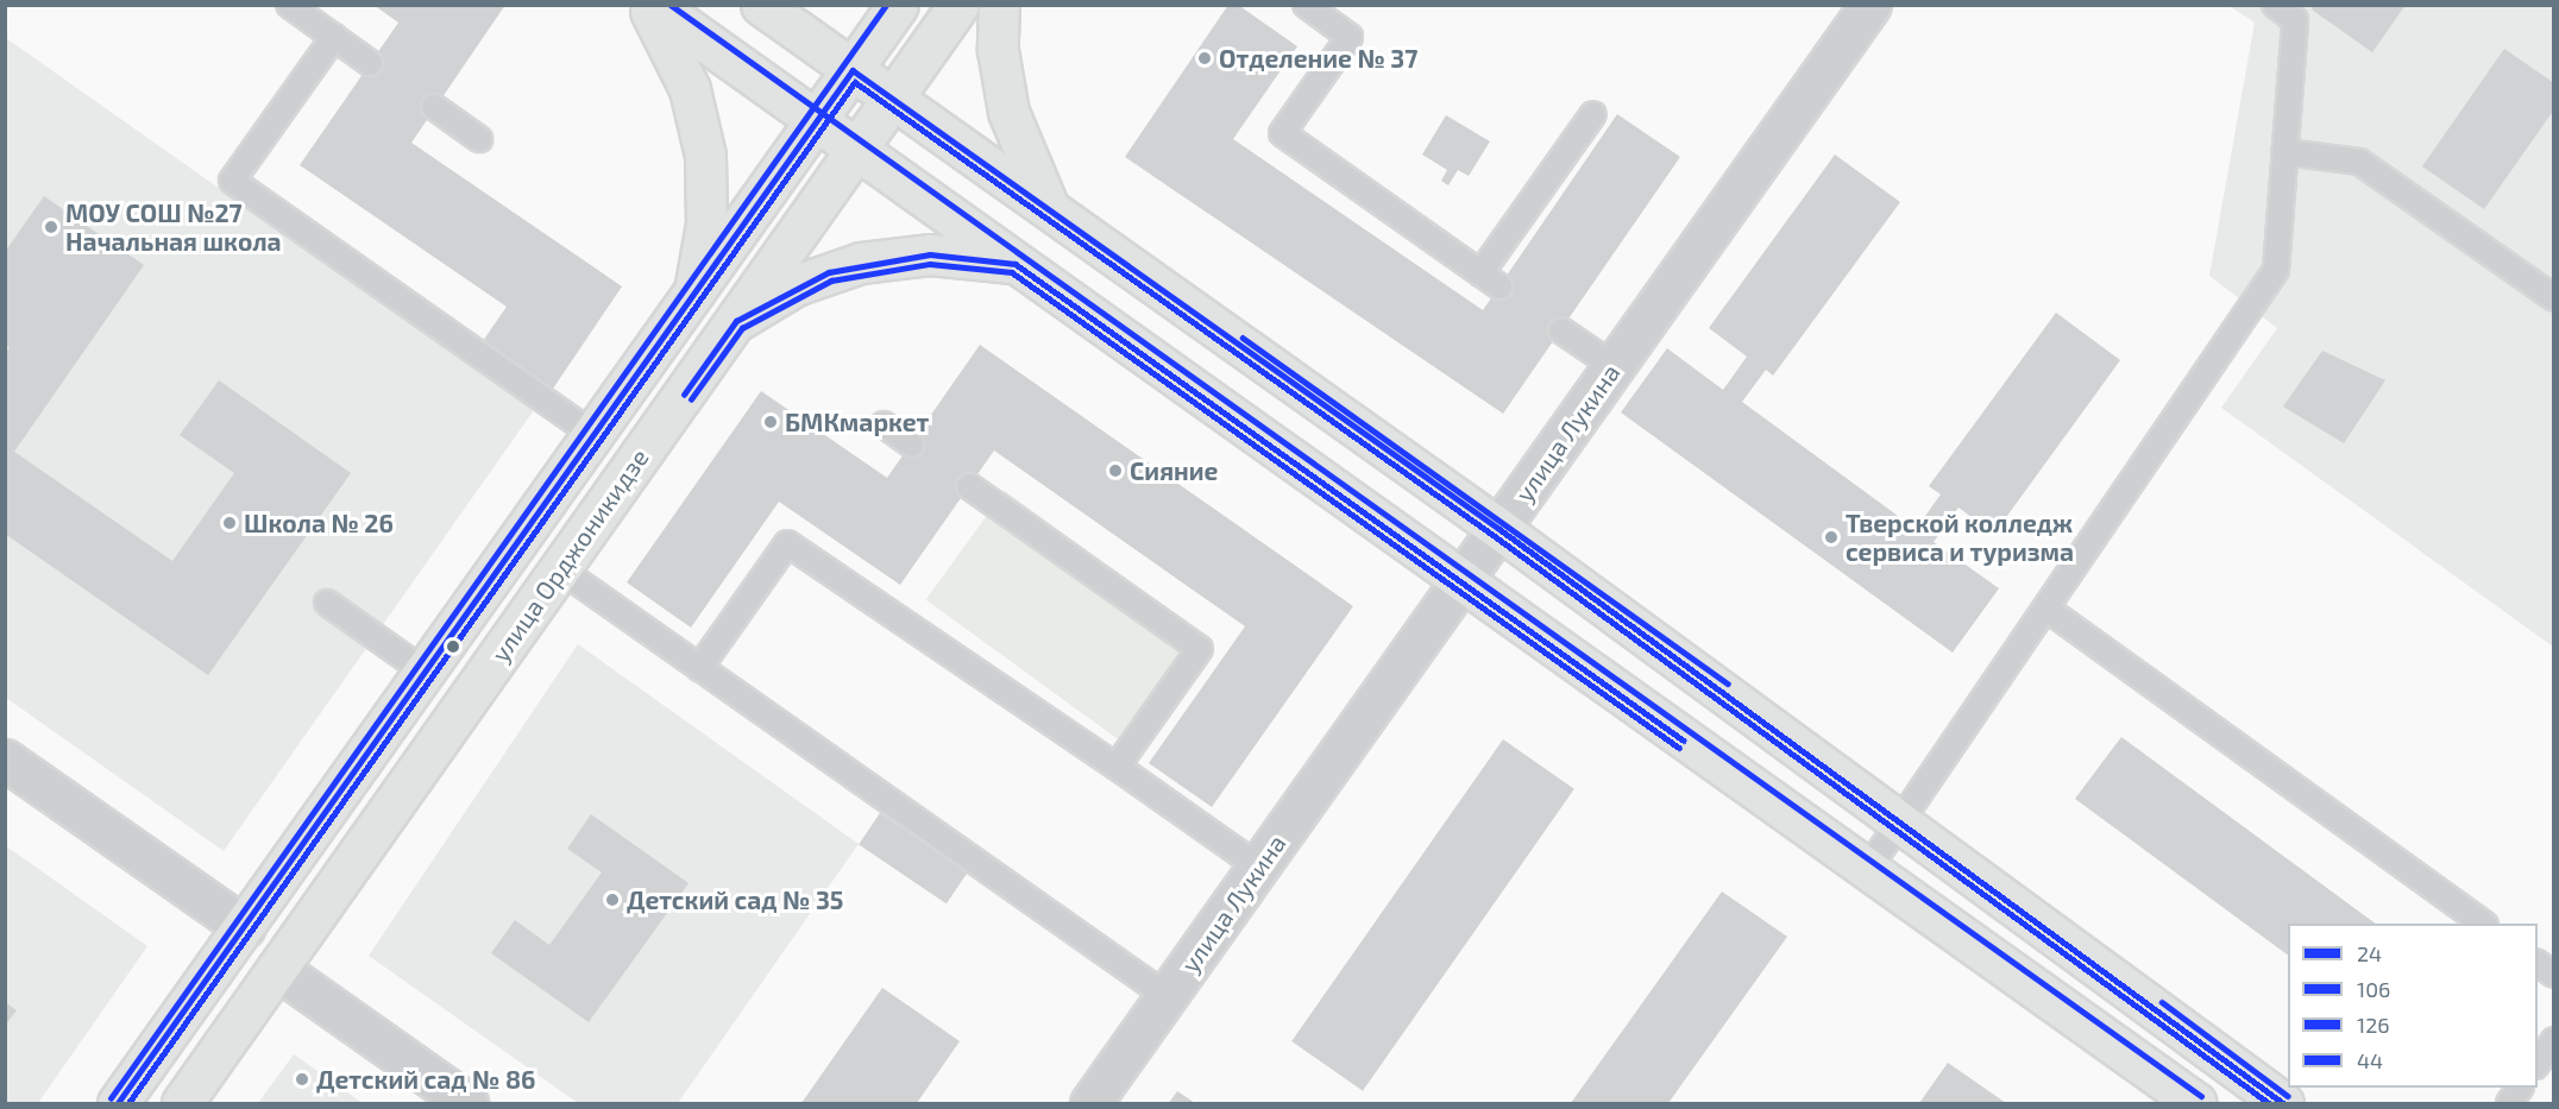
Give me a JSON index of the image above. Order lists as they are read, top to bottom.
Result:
{
  "streets": {
    "main road": ["улица Орджоникидзе"],
    "street": ["улица Лукина"]
  },
  "places": [
    "Отделение № 37",
    "МОУ СОШ №27 Начальная школа",
    "БМКмаркет",
    "Сияние",
    "Школа № 26",
    "Тверской колледж сервиса и туризма",
    "Детский сад № 35",
    "Детский сад № 86"
  ],
  "lines": [
    "transit line 126",
    "transit line 44",
    "transit line 24",
    "transit line 106"
  ],
  "legend": [
    "24",
    "106",
    "126",
    "44"
  ]
}
